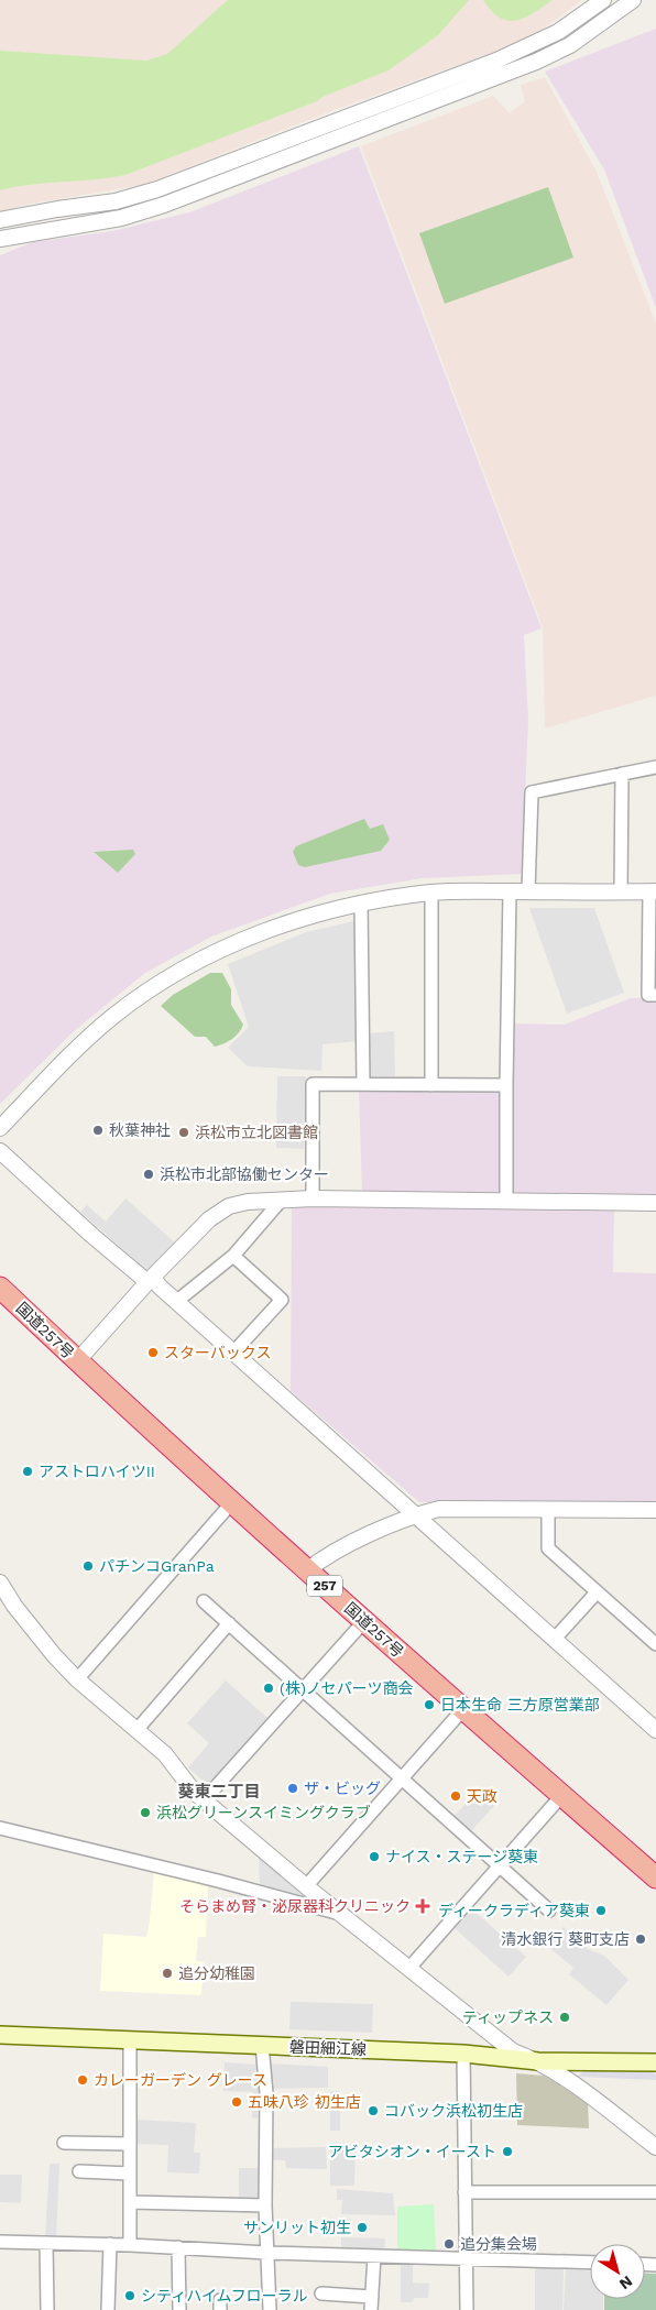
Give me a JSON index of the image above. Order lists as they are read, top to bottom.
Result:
{
  "streets": {
    "highway": ["国道257号", "257"],
    "main road": ["磐田細江線"]
  },
  "districts": ["葵東二丁目"],
  "places": {
    "other": [
      "秋葉神社",
      "浜松市立北図書館",
      "浜松市北部協働センター",
      "スターバックス",
      "アストロハイツII",
      "パチンコGranPa",
      "(株)ノセパーツ商会",
      "日本生命 三方原営業部",
      "ザ・ビッグ",
      "天政",
      "浜松グリーンスイミングクラブ",
      "ナイス・ステージ葵東",
      "ディークラディア葵東",
      "清水銀行 葵町支店",
      "追分幼稚園",
      "ティップネス",
      "カレーガーデン グレース",
      "五味八珍 初生店",
      "コバック浜松初生店",
      "アビタシオン・イースト",
      "サンリット初生",
      "追分集会場",
      "シティハイムフローラル"
    ],
    "health": ["そらまめ腎・泌尿器科クリニック"]
  },
  "north": "bottom right"
}
